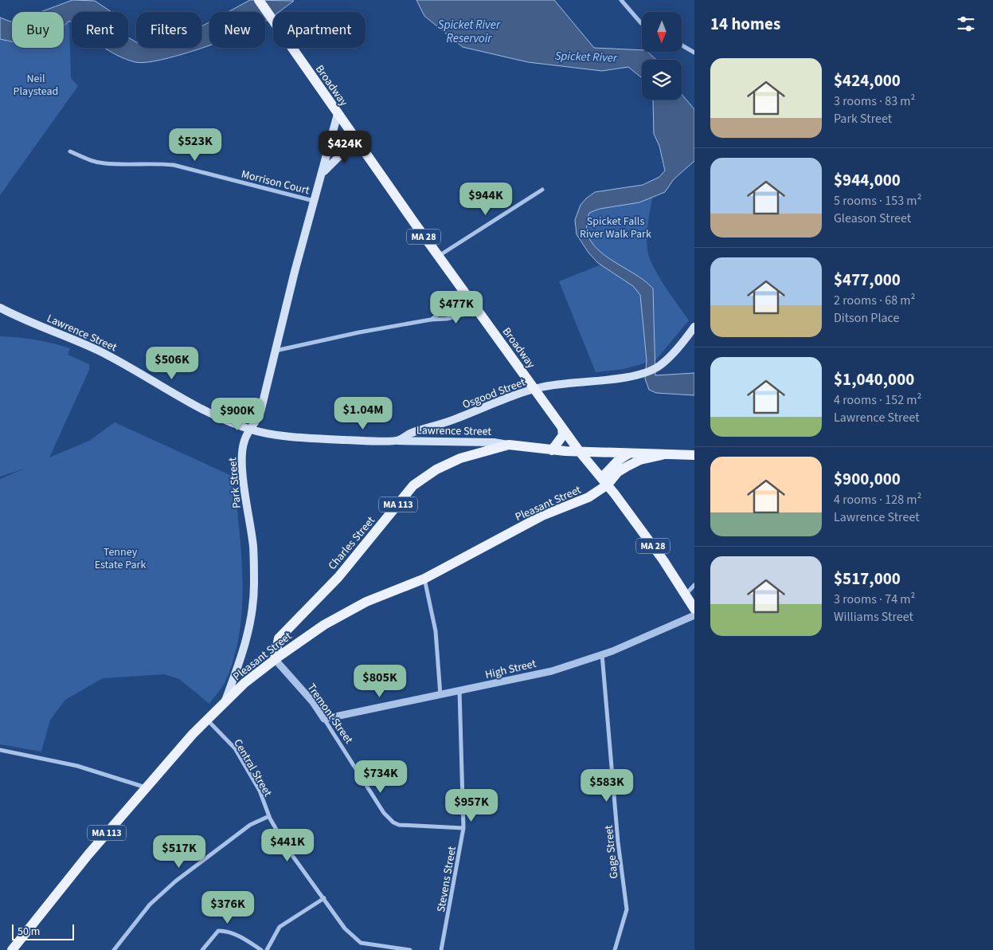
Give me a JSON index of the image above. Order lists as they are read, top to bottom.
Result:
{
  "streets": {
    "main road": [
      "Broadway",
      "MA 28",
      "Lawrence Street",
      "Osgood Street",
      "Park Street",
      "Pleasant Street",
      "MA 113",
      "Charles Street"
    ],
    "street": [
      "Morrison Court",
      "High Street",
      "Tremont Street",
      "Central Street",
      "Gage Street",
      "Stevens Street"
    ]
  },
  "crossings": [
    ["Broadway", "Osgood Street"],
    ["Broadway", "Park Street"],
    ["Broadway", "Pleasant Street"],
    ["Broadway", "MA 113"],
    ["Broadway", "Charles Street"],
    ["Morrison Court", "Park Street"],
    ["Lawrence Street", "Osgood Street"],
    ["Lawrence Street", "Park Street"],
    ["Lawrence Street", "Charles Street"],
    ["Park Street", "Pleasant Street"],
    ["Pleasant Street", "MA 113"],
    ["Pleasant Street", "Charles Street"],
    ["Pleasant Street", "Tremont Street"],
    ["Pleasant Street", "Central Street"],
    ["MA 113", "Charles Street"],
    ["Charles Street", "Tremont Street"],
    ["High Street", "Tremont Street"],
    ["High Street", "Gage Street"],
    ["High Street", "Stevens Street"],
    ["Tremont Street", "Stevens Street"]
  ],
  "water": ["Spicket River Reservoir", "Spicket River"],
  "parks": ["Neil Playstead", "Spicket Falls River Walk Park", "Tenney Estate Park"],
  "scale_bar": "50 m",
  "north": "bottom",
  "page": {
    "heading": "14 homes",
    "chip": [
      "Buy",
      "Rent",
      "Filters",
      "New",
      "Apartment"
    ],
    "list": [
      {
        "name": "$424,000",
        "note": "3 rooms · 83 m² · Park Street"
      },
      {
        "name": "$944,000",
        "note": "5 rooms · 153 m² · Gleason Street"
      },
      {
        "name": "$477,000",
        "note": "2 rooms · 68 m² · Ditson Place"
      },
      {
        "name": "$1,040,000",
        "note": "4 rooms · 152 m² · Lawrence Street"
      },
      {
        "name": "$900,000",
        "note": "4 rooms · 128 m² · Lawrence Street"
      },
      {
        "name": "$517,000",
        "note": "3 rooms · 74 m² · Williams Street"
      }
    ],
    "price": [
      "$523K",
      "$424K",
      "$944K",
      "$477K",
      "$506K",
      "$1.04M",
      "$900K",
      "$805K",
      "$734K",
      "$583K",
      "$957K",
      "$441K",
      "$517K",
      "$376K"
    ],
    "scale": "50 m"
  }
}
